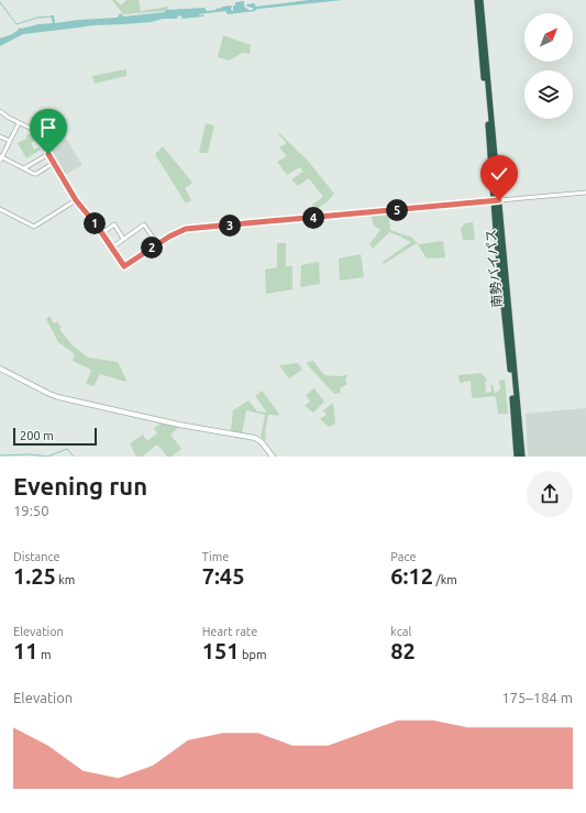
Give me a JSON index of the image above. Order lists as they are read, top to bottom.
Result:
{
  "streets": {
    "highway": ["南勢バイパス"]
  },
  "scale_bar": "200 m",
  "north": "top right",
  "page": {
    "pins": [
      "5",
      "4",
      "1",
      "3",
      "2"
    ],
    "scale": "200 m",
    "heading": ["Evening run", "19:50"],
    "stats": [
      ["Distance", "1.25 km"],
      ["Time", "7:45"],
      ["Pace", "6:12 /km"],
      ["Elevation", "11 m"],
      ["Heart rate", "151 bpm"],
      ["kcal", "82"]
    ],
    "chart": ["Elevation", "175–184 m"]
  }
}
